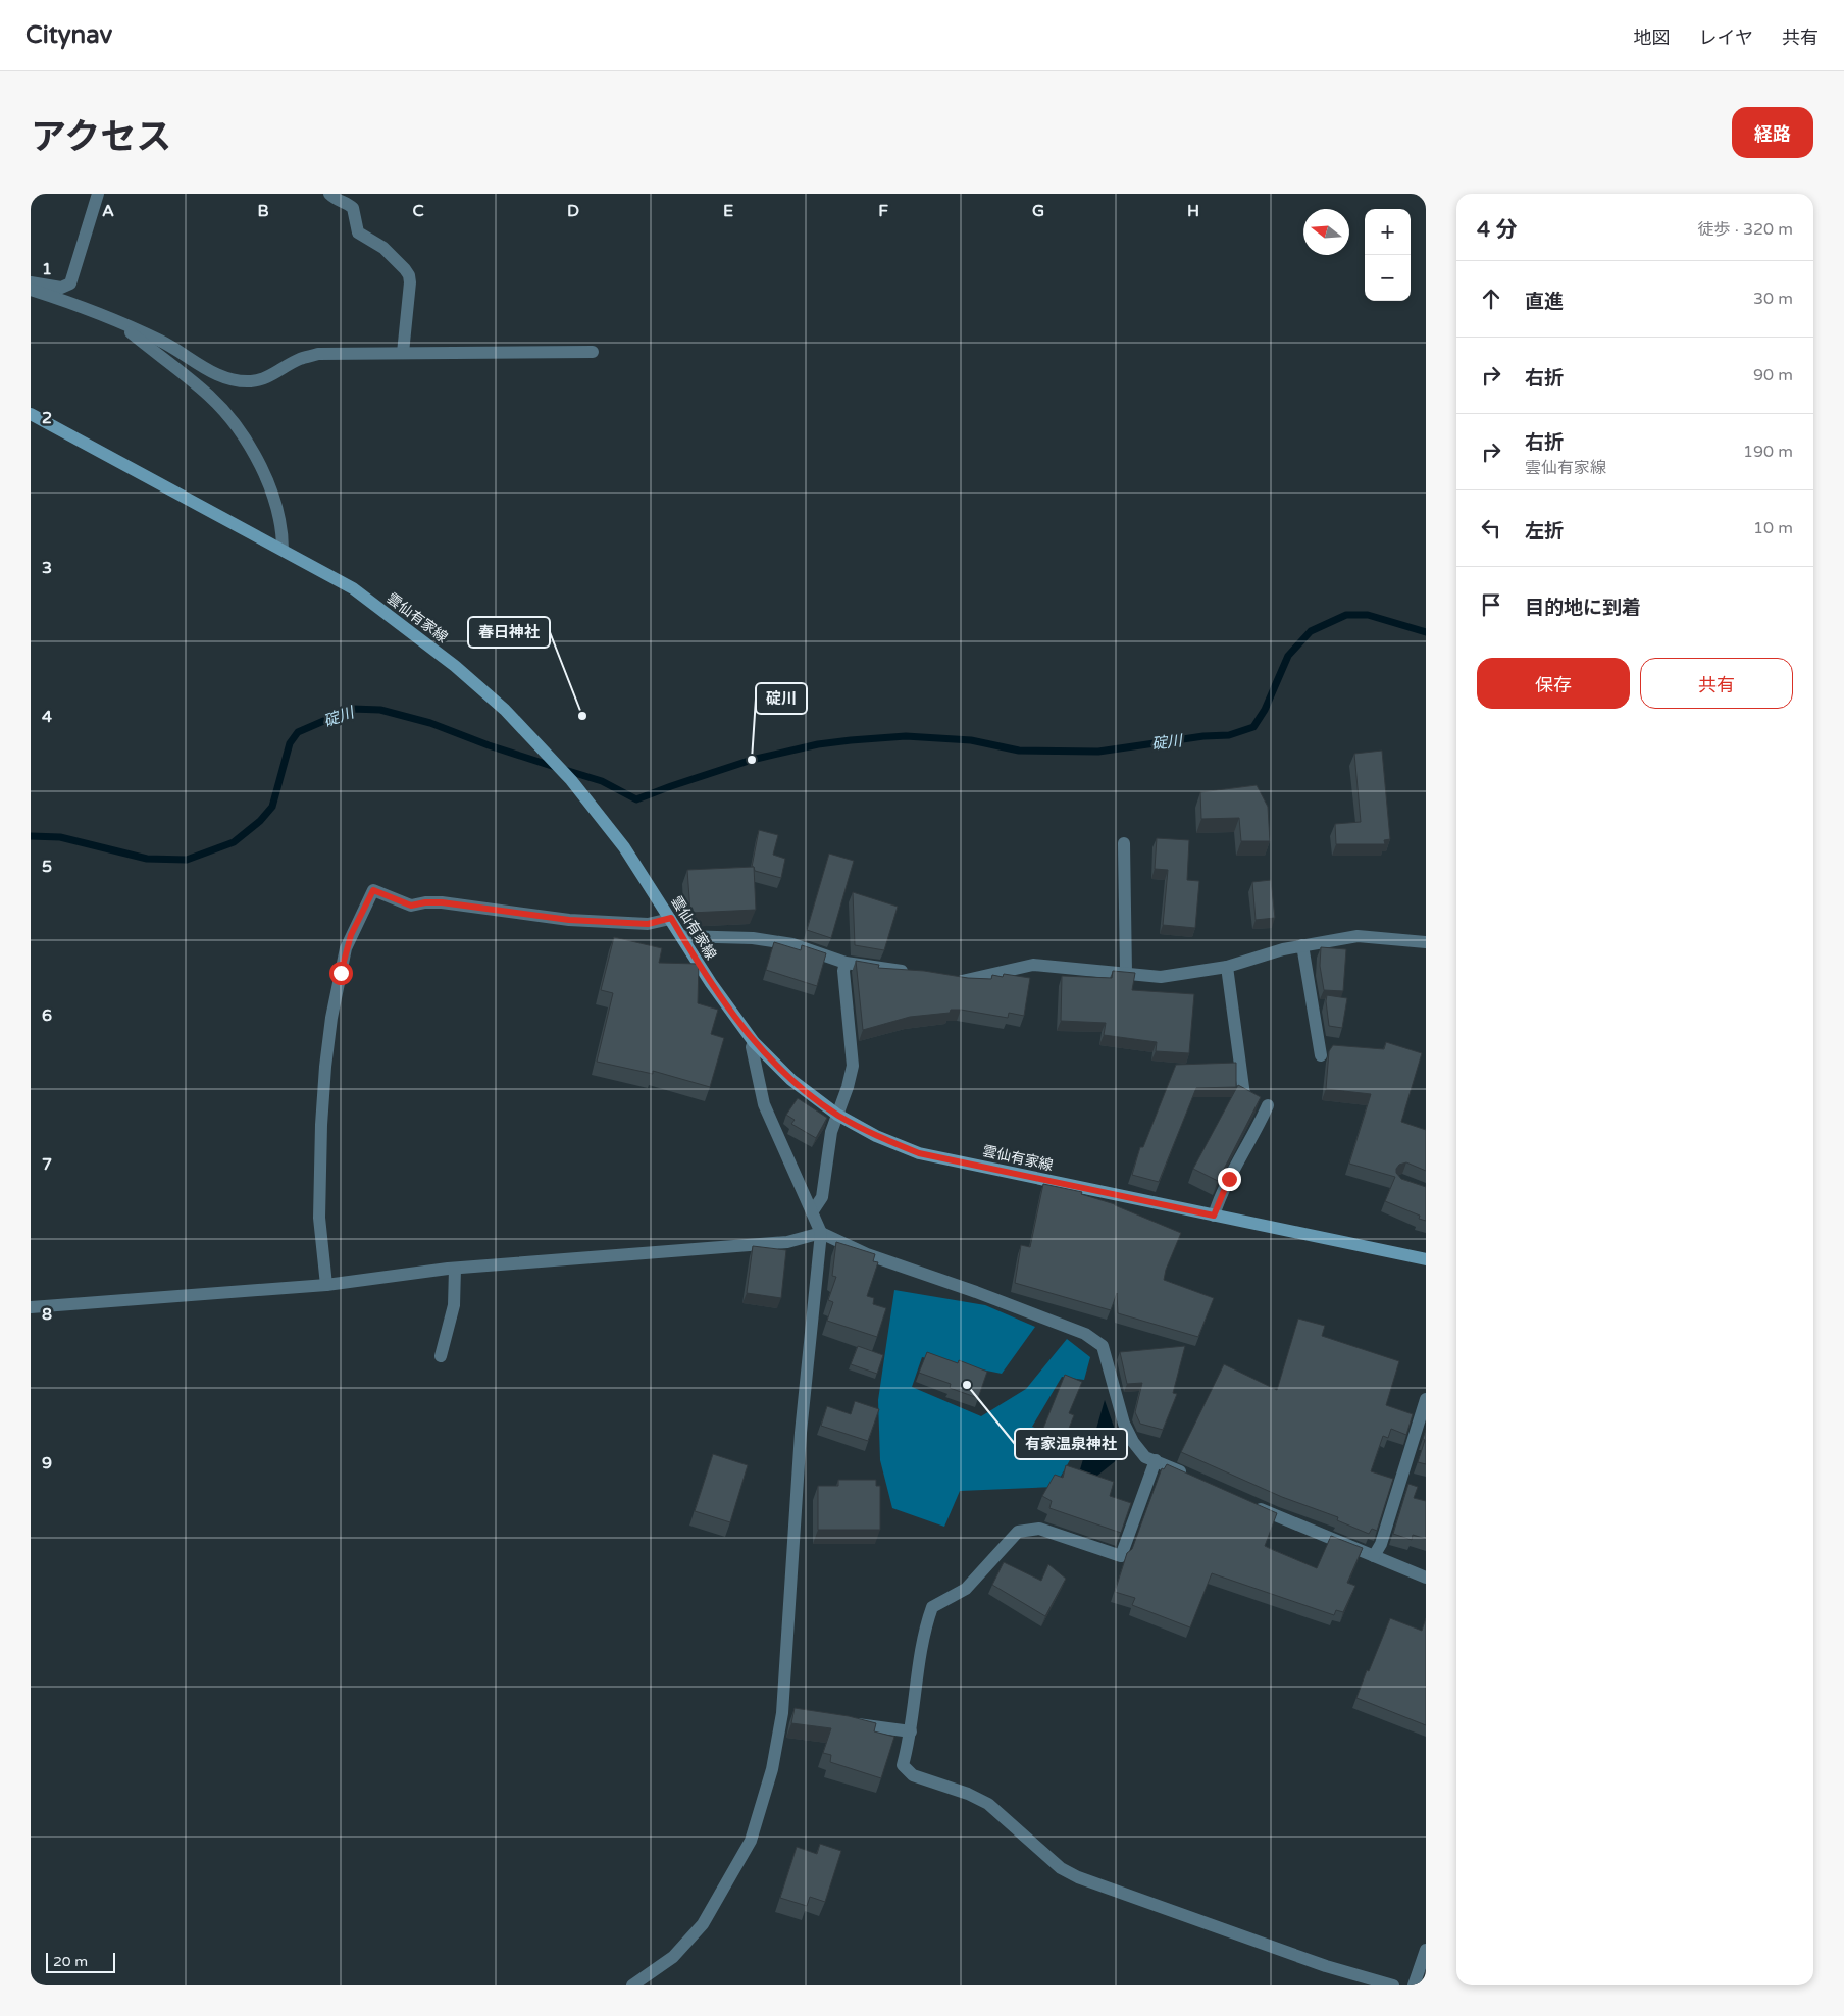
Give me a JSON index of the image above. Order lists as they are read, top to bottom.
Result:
{
  "streets": {
    "main road": ["雲仙有家線"]
  },
  "water": ["碇川"],
  "places": ["春日神社", "碇川", "有家温泉神社"],
  "scale_bar": "20 m",
  "north": "left",
  "page": {
    "header": "Citynav",
    "nav": ["地図", "レイヤ", "共有"],
    "title": "アクセス",
    "buttons": [
      "経路",
      ["保存", "共有"]
    ],
    "heading": ["4 分", "徒歩 · 320 m"],
    "map_buttons": ["+", "−"],
    "list": [
      ["直進", "30 m"],
      ["右折", "90 m"],
      ["右折", "雲仙有家線", "190 m"],
      ["左折", "10 m"],
      "目的地に到着"
    ],
    "scale": "20 m"
  },
  "grid": {
    "columns": [
      "A",
      "B",
      "C",
      "D",
      "E",
      "F",
      "G",
      "H"
    ],
    "rows": [
      "1",
      "2",
      "3",
      "4",
      "5",
      "6",
      "7",
      "8",
      "9"
    ]
  }
}
